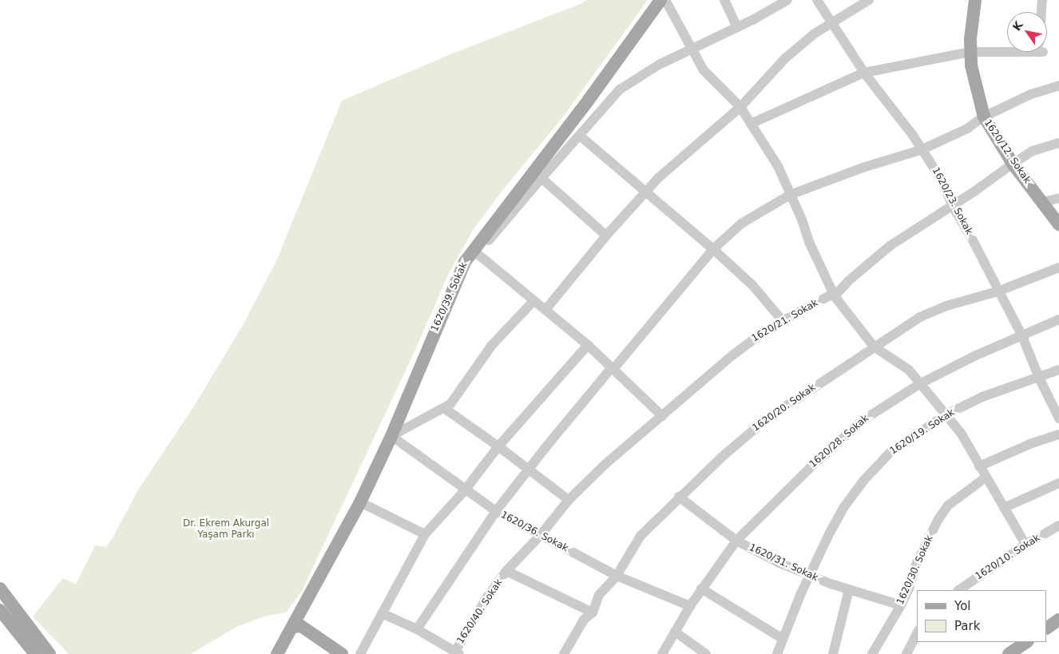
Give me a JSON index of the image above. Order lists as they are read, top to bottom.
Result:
{
  "streets": {
    "main road": ["1620/12. Sokak", "1620/39. Sokak"],
    "street": [
      "1620/23. Sokak",
      "1620/21. Sokak",
      "1620/20. Sokak",
      "1620/19. Sokak",
      "1620/28. Sokak",
      "1620/36. Sokak",
      "1620/10. Sokak",
      "1620/31. Sokak",
      "1620/30. Sokak",
      "1620/40. Sokak"
    ]
  },
  "crossings": [
    ["1620/12. Sokak", "1620/21. Sokak"],
    ["1620/23. Sokak", "1620/21. Sokak"],
    ["1620/23. Sokak", "1620/20. Sokak"],
    ["1620/23. Sokak", "1620/19. Sokak"],
    ["1620/23. Sokak", "1620/28. Sokak"],
    ["1620/39. Sokak", "1620/36. Sokak"],
    ["1620/21. Sokak", "1620/36. Sokak"],
    ["1620/21. Sokak", "1620/40. Sokak"],
    ["1620/20. Sokak", "1620/36. Sokak"],
    ["1620/20. Sokak", "1620/31. Sokak"],
    ["1620/19. Sokak", "1620/31. Sokak"],
    ["1620/28. Sokak", "1620/36. Sokak"],
    ["1620/28. Sokak", "1620/31. Sokak"],
    ["1620/36. Sokak", "1620/40. Sokak"],
    ["1620/31. Sokak", "1620/30. Sokak"]
  ],
  "parks": ["Dr. Ekrem Akurgal Yaşam Parkı"],
  "legend": ["Yol", "Park"],
  "north": "top left"
}
